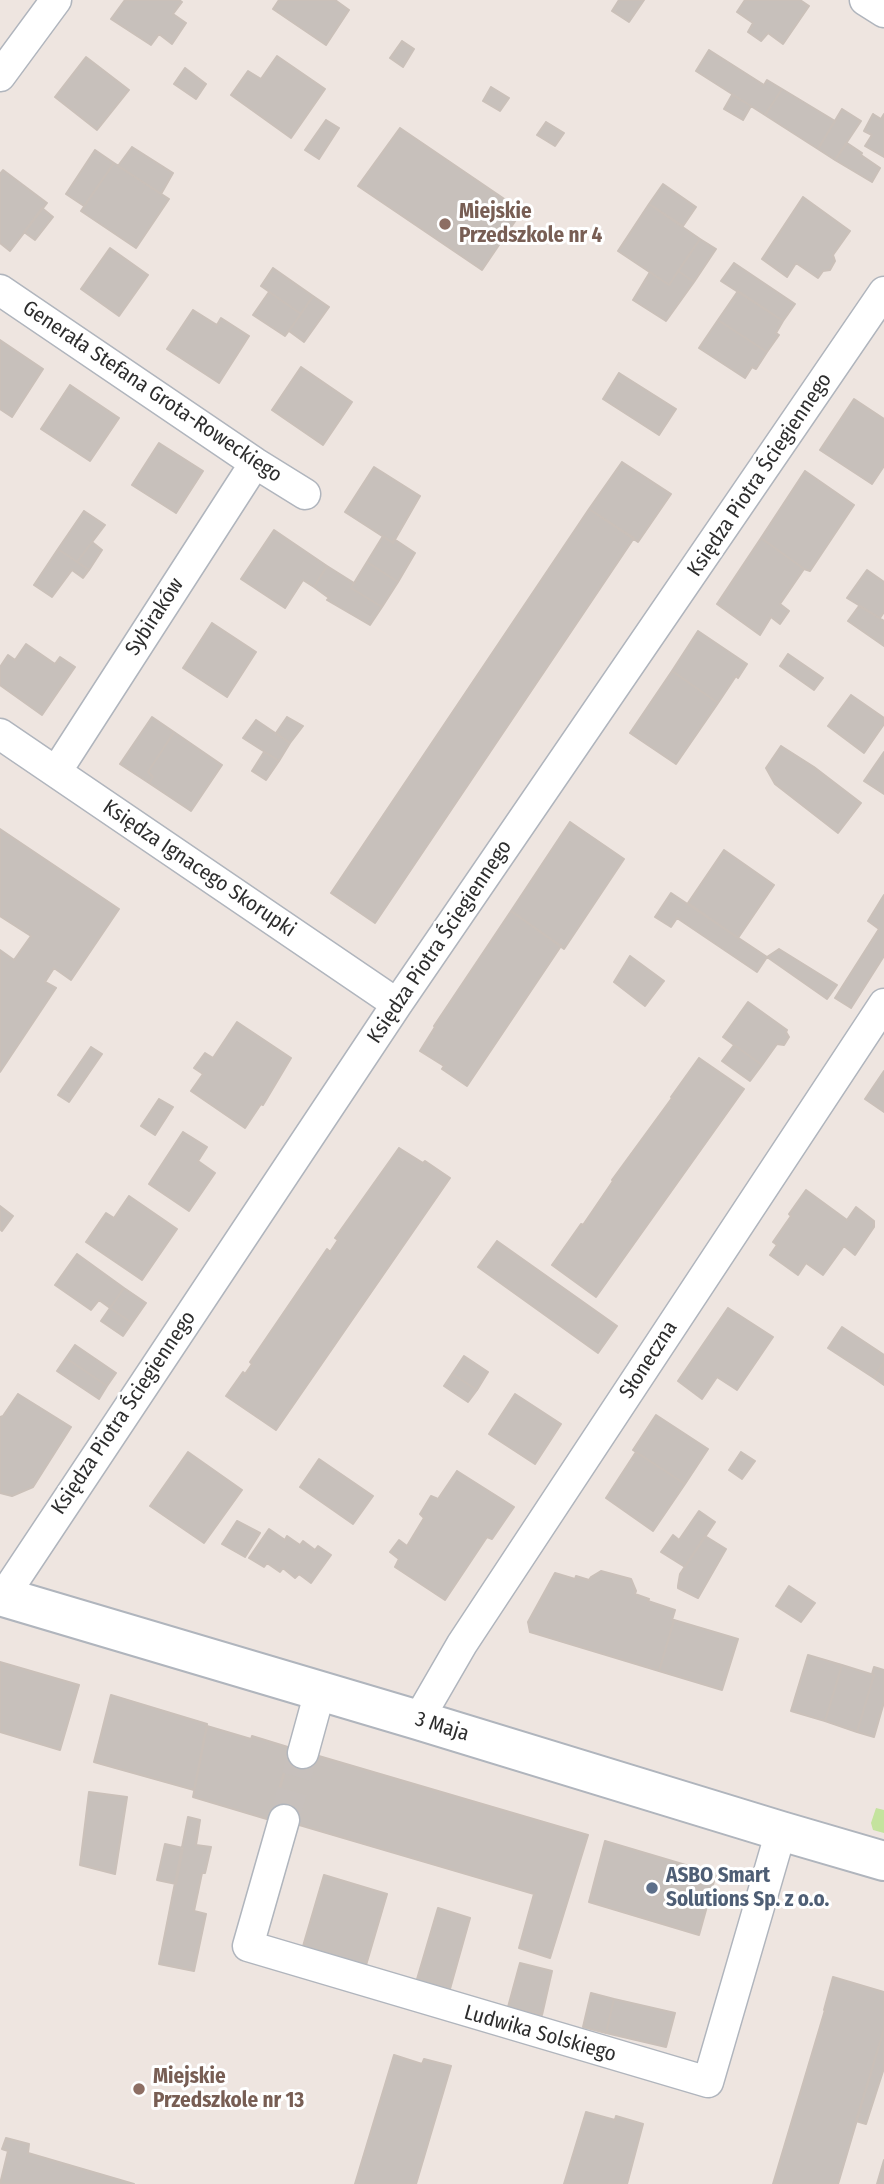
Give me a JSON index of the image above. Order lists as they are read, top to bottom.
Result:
{
  "streets": {
    "main road": ["3 Maja"],
    "street": [
      "Generała Stefana Grota-Roweckiego",
      "Księdza Piotra Ściegiennego",
      "Sybiraków",
      "Księdza Ignacego Skorupki",
      "Słoneczna",
      "Ludwika Solskiego"
    ]
  },
  "crossings": [
    ["Generała Stefana Grota-Roweckiego", "Sybiraków"],
    ["Księdza Piotra Ściegiennego", "Księdza Ignacego Skorupki"],
    ["Księdza Piotra Ściegiennego", "3 Maja"],
    ["Sybiraków", "Księdza Ignacego Skorupki"],
    ["Słoneczna", "3 Maja"],
    ["3 Maja", "Ludwika Solskiego"]
  ],
  "places": ["Miejskie Przedszkole nr 4", "ASBO Smart Solutions Sp. z o.o.", "Miejskie Przedszkole nr 13"]
}
